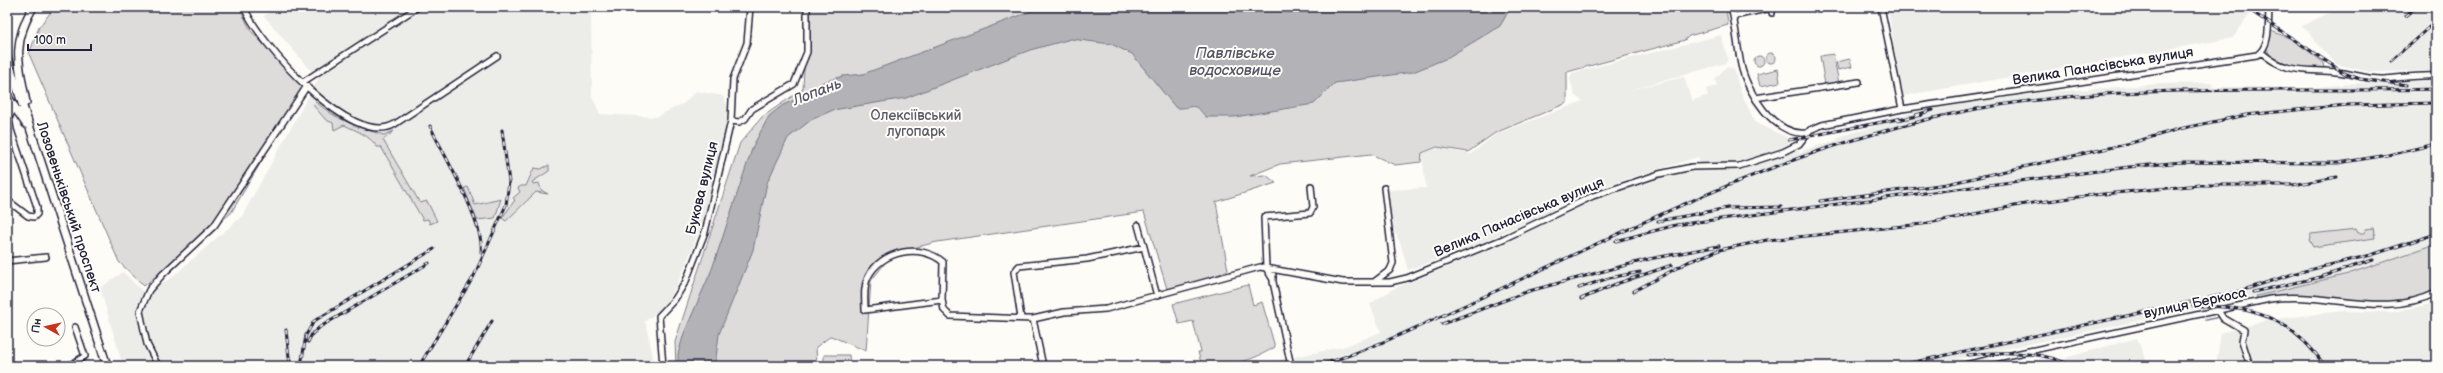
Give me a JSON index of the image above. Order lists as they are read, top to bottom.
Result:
{
  "streets": {
    "highway": ["Лозовеньківський проспект"],
    "street": ["Велика Панасівська вулиця", "Букова вулиця", "вулиця Беркоса"]
  },
  "water": ["Павлівське водосховище", "Лопань"],
  "parks": ["Олексіївський лугопарк"],
  "scale_bar": "100 m",
  "north": "left"
}
